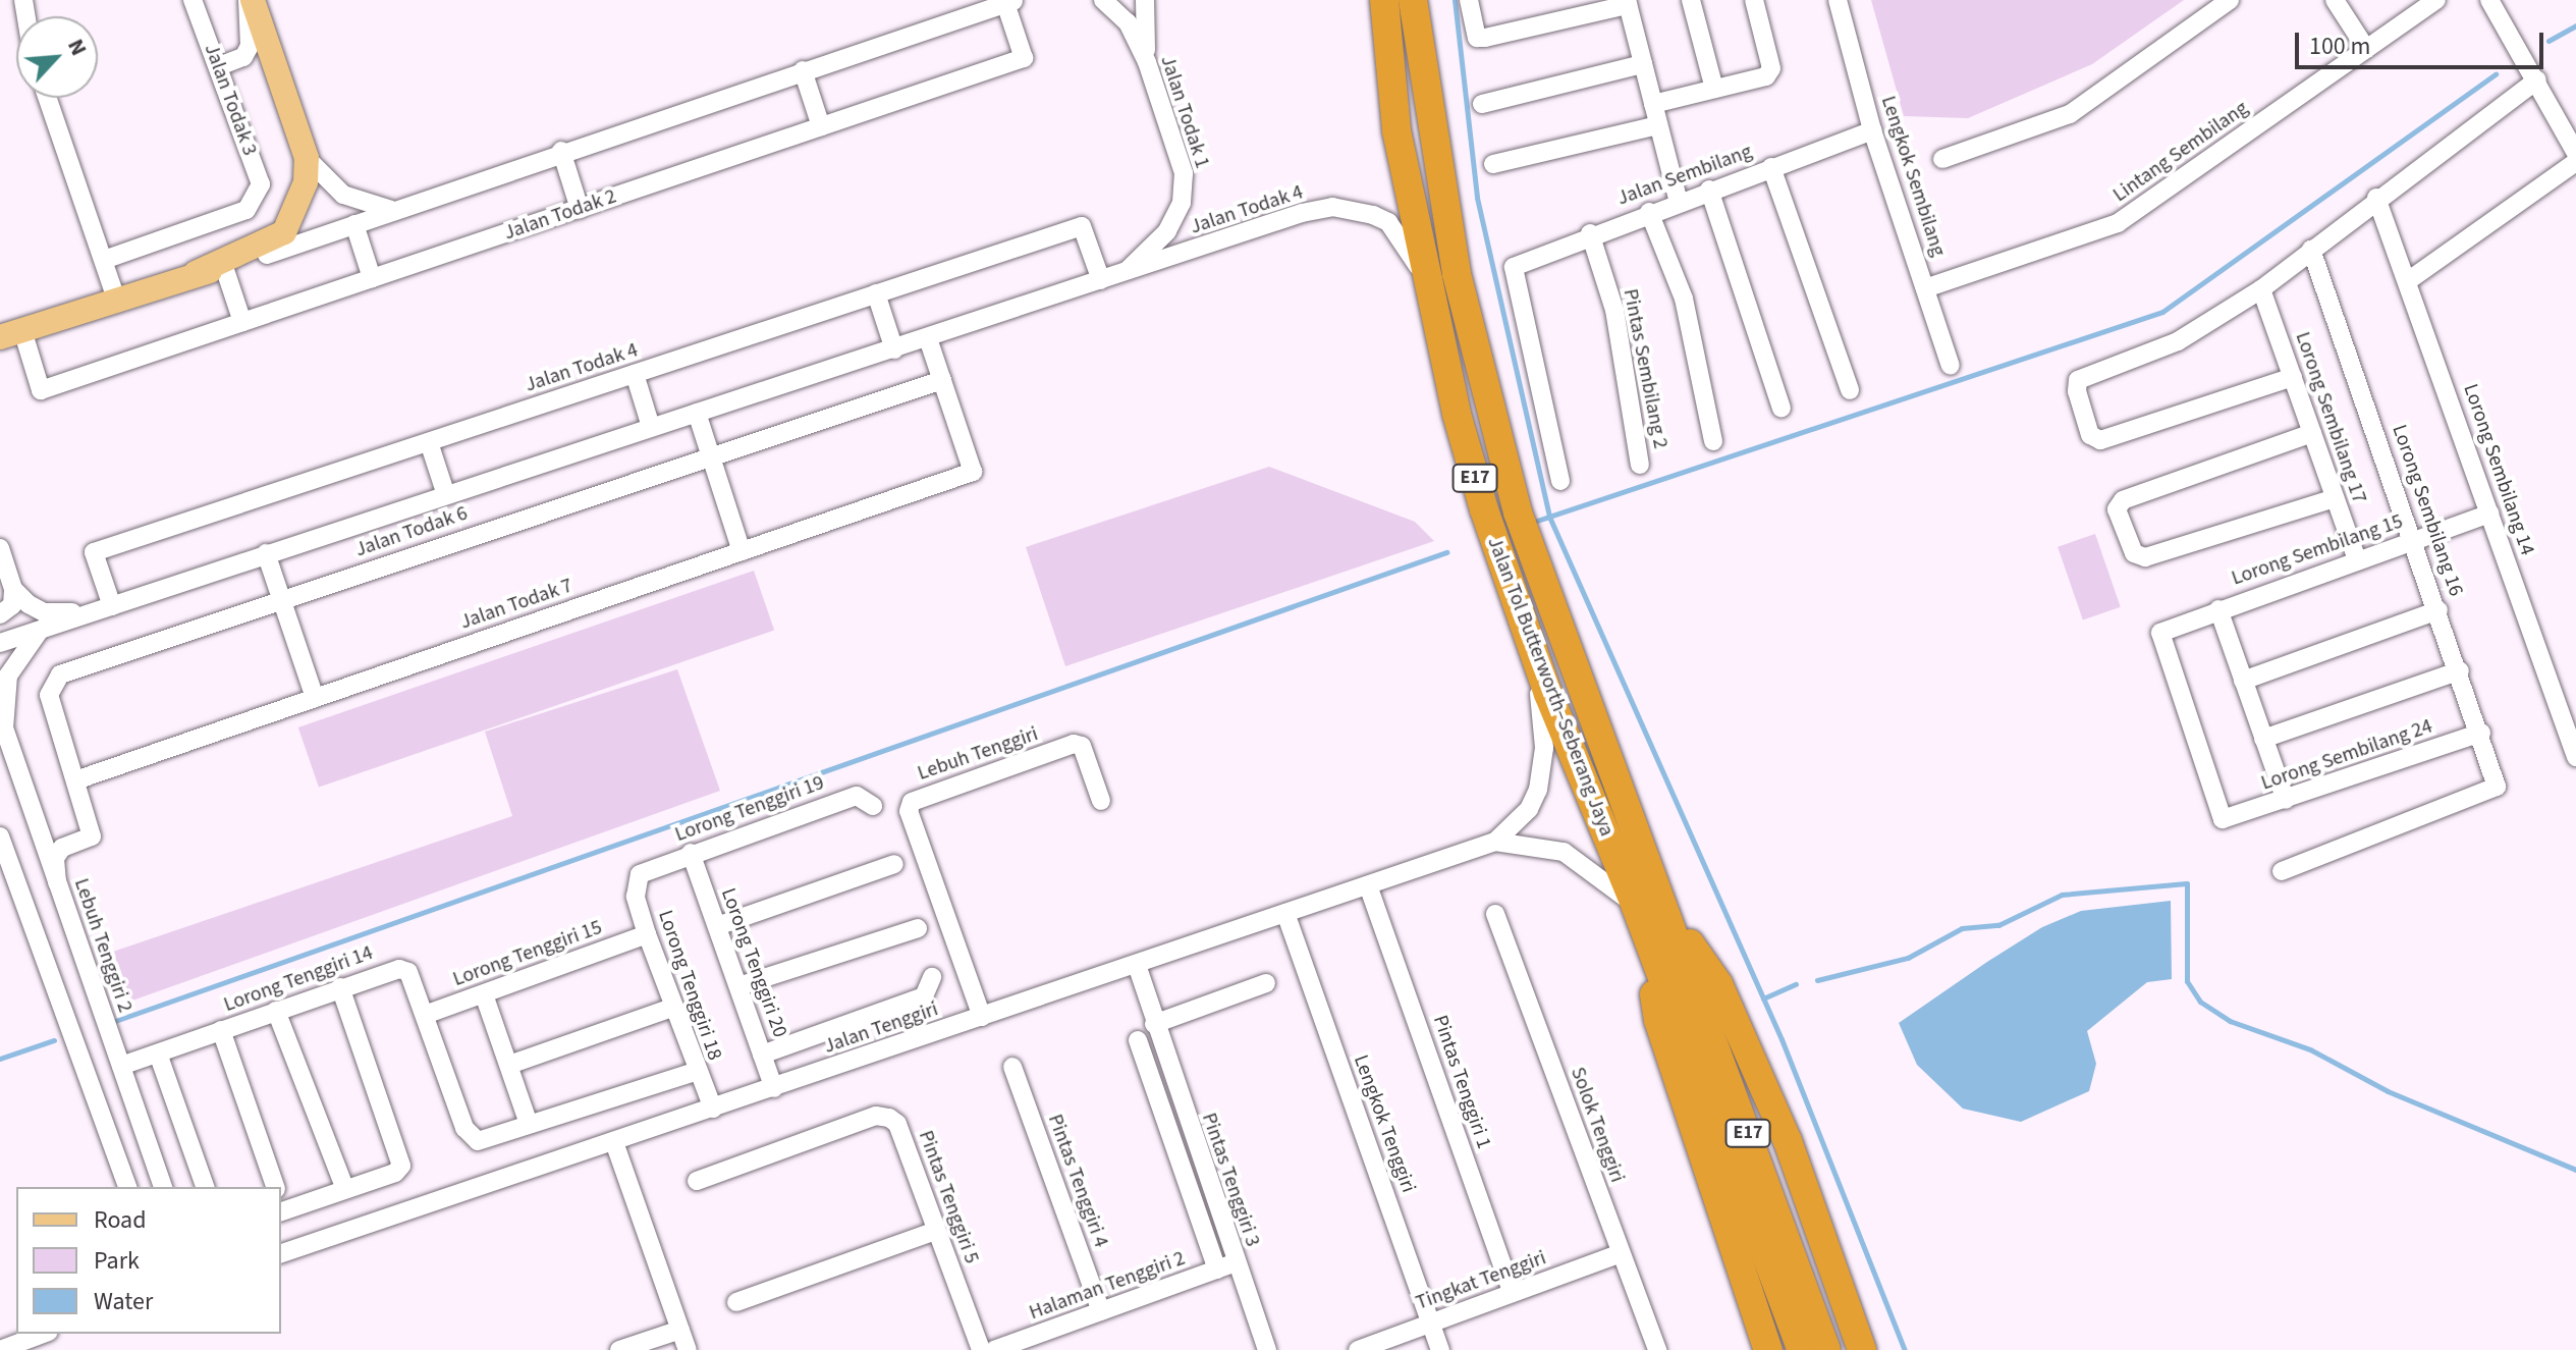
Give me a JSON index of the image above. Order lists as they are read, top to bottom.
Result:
{
  "streets": {
    "highway": ["E17", "Jalan Tol Butterworth–Seberang Jaya"],
    "main road": ["Jalan Todak 2"],
    "street": [
      "Jalan Todak 3",
      "Jalan Todak 1",
      "Lintang Sembilang",
      "Jalan Sembilang",
      "Lengkok Sembilang",
      "Jalan Todak 4",
      "Pintas Sembilang 2",
      "Lorong Sembilang 17",
      "Lorong Sembilang 14",
      "Lorong Sembilang 16",
      "Jalan Todak 6",
      "Lorong Sembilang 15",
      "Jalan Todak 7",
      "Lebuh Tenggiri",
      "Lorong Sembilang 24",
      "Lorong Tenggiri 19",
      "Lebuh Tenggiri 2",
      "Lorong Tenggiri 15",
      "Lorong Tenggiri 20",
      "Lorong Tenggiri 14",
      "Lorong Tenggiri 18",
      "Jalan Tenggiri",
      "Pintas Tenggiri 1",
      "Lengkok Tenggiri",
      "Solok Tenggiri",
      "Pintas Tenggiri 3",
      "Pintas Tenggiri 4",
      "Pintas Tenggiri 5",
      "Tingkat Tenggiri",
      "Halaman Tenggiri 2"
    ]
  },
  "crossings": [
    ["Jalan Todak 1", "Jalan Todak 4"],
    ["Lintang Sembilang", "Lengkok Sembilang"],
    ["Jalan Sembilang", "Lengkok Sembilang"],
    ["Jalan Sembilang", "Pintas Sembilang 2"],
    ["Jalan Todak 4", "Jalan Tol Butterworth–Seberang Jaya"],
    ["Lorong Sembilang 17", "Lorong Sembilang 15"],
    ["Lorong Sembilang 14", "Lorong Sembilang 15"],
    ["Lorong Sembilang 16", "Lorong Sembilang 15"],
    ["Lorong Sembilang 16", "Lorong Sembilang 24"],
    ["Jalan Todak 6", "Jalan Todak 7"],
    ["Jalan Todak 6", "Lebuh Tenggiri 2"],
    ["Lorong Sembilang 15", "Lorong Sembilang 24"],
    ["Lebuh Tenggiri", "Jalan Tenggiri"],
    ["Lorong Tenggiri 19", "Lorong Tenggiri 20"],
    ["Lorong Tenggiri 19", "Lorong Tenggiri 18"],
    ["Lebuh Tenggiri 2", "Lorong Tenggiri 14"],
    ["Lorong Tenggiri 15", "Lorong Tenggiri 14"],
    ["Lorong Tenggiri 15", "Lorong Tenggiri 18"],
    ["Lorong Tenggiri 20", "Jalan Tenggiri"],
    ["Lorong Tenggiri 18", "Jalan Tenggiri"],
    ["Jalan Tenggiri", "Pintas Tenggiri 1"],
    ["Jalan Tenggiri", "Lengkok Tenggiri"],
    ["Jalan Tenggiri", "Pintas Tenggiri 3"],
    ["Pintas Tenggiri 1", "Tingkat Tenggiri"],
    ["Lengkok Tenggiri", "Tingkat Tenggiri"],
    ["Solok Tenggiri", "Tingkat Tenggiri"],
    ["Pintas Tenggiri 3", "Halaman Tenggiri 2"],
    ["Pintas Tenggiri 4", "Halaman Tenggiri 2"]
  ],
  "legend": ["Road", "Park", "Water"],
  "scale_bar": "100 m",
  "north": "top right"
}
